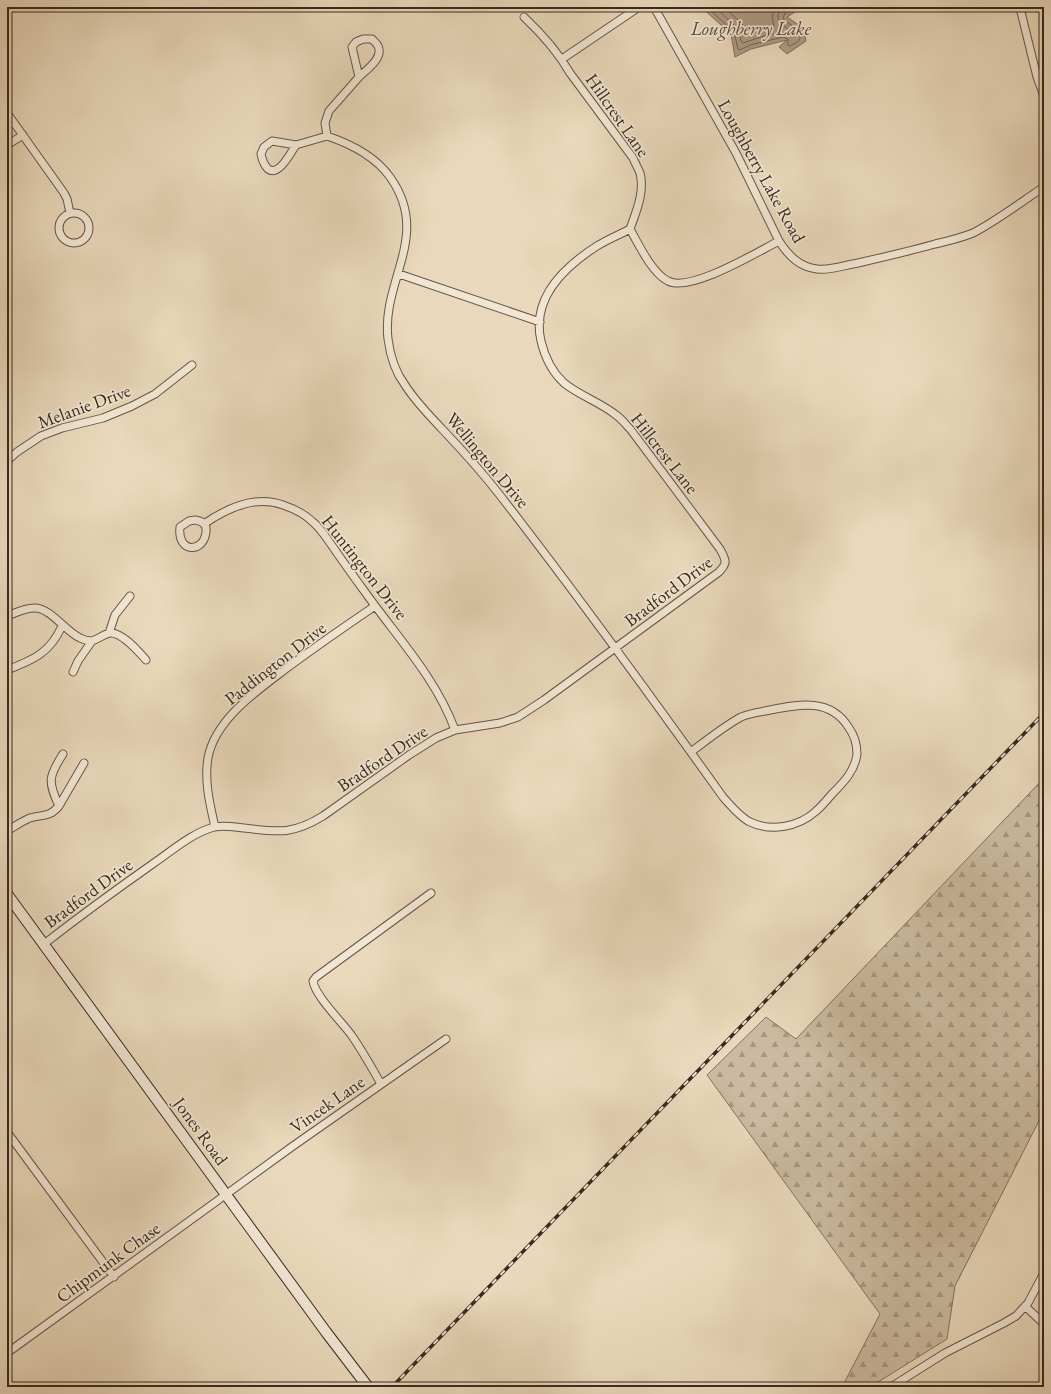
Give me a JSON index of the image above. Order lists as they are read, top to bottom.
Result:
{
  "streets": {
    "street": [
      "Hillcrest Lane",
      "Loughberry Lake Road",
      "Melanie Drive",
      "Wellington Drive",
      "Huntington Drive",
      "Bradford Drive",
      "Paddington Drive",
      "Vincek Lane",
      "Jones Road",
      "Chipmunk Chase"
    ]
  },
  "crossings": [
    ["Hillcrest Lane", "Bradford Drive"],
    ["Wellington Drive", "Bradford Drive"],
    ["Huntington Drive", "Bradford Drive"],
    ["Huntington Drive", "Paddington Drive"],
    ["Bradford Drive", "Paddington Drive"],
    ["Bradford Drive", "Jones Road"],
    ["Vincek Lane", "Jones Road"],
    ["Vincek Lane", "Chipmunk Chase"],
    ["Jones Road", "Chipmunk Chase"]
  ],
  "water": ["Loughberry Lake"]
}
